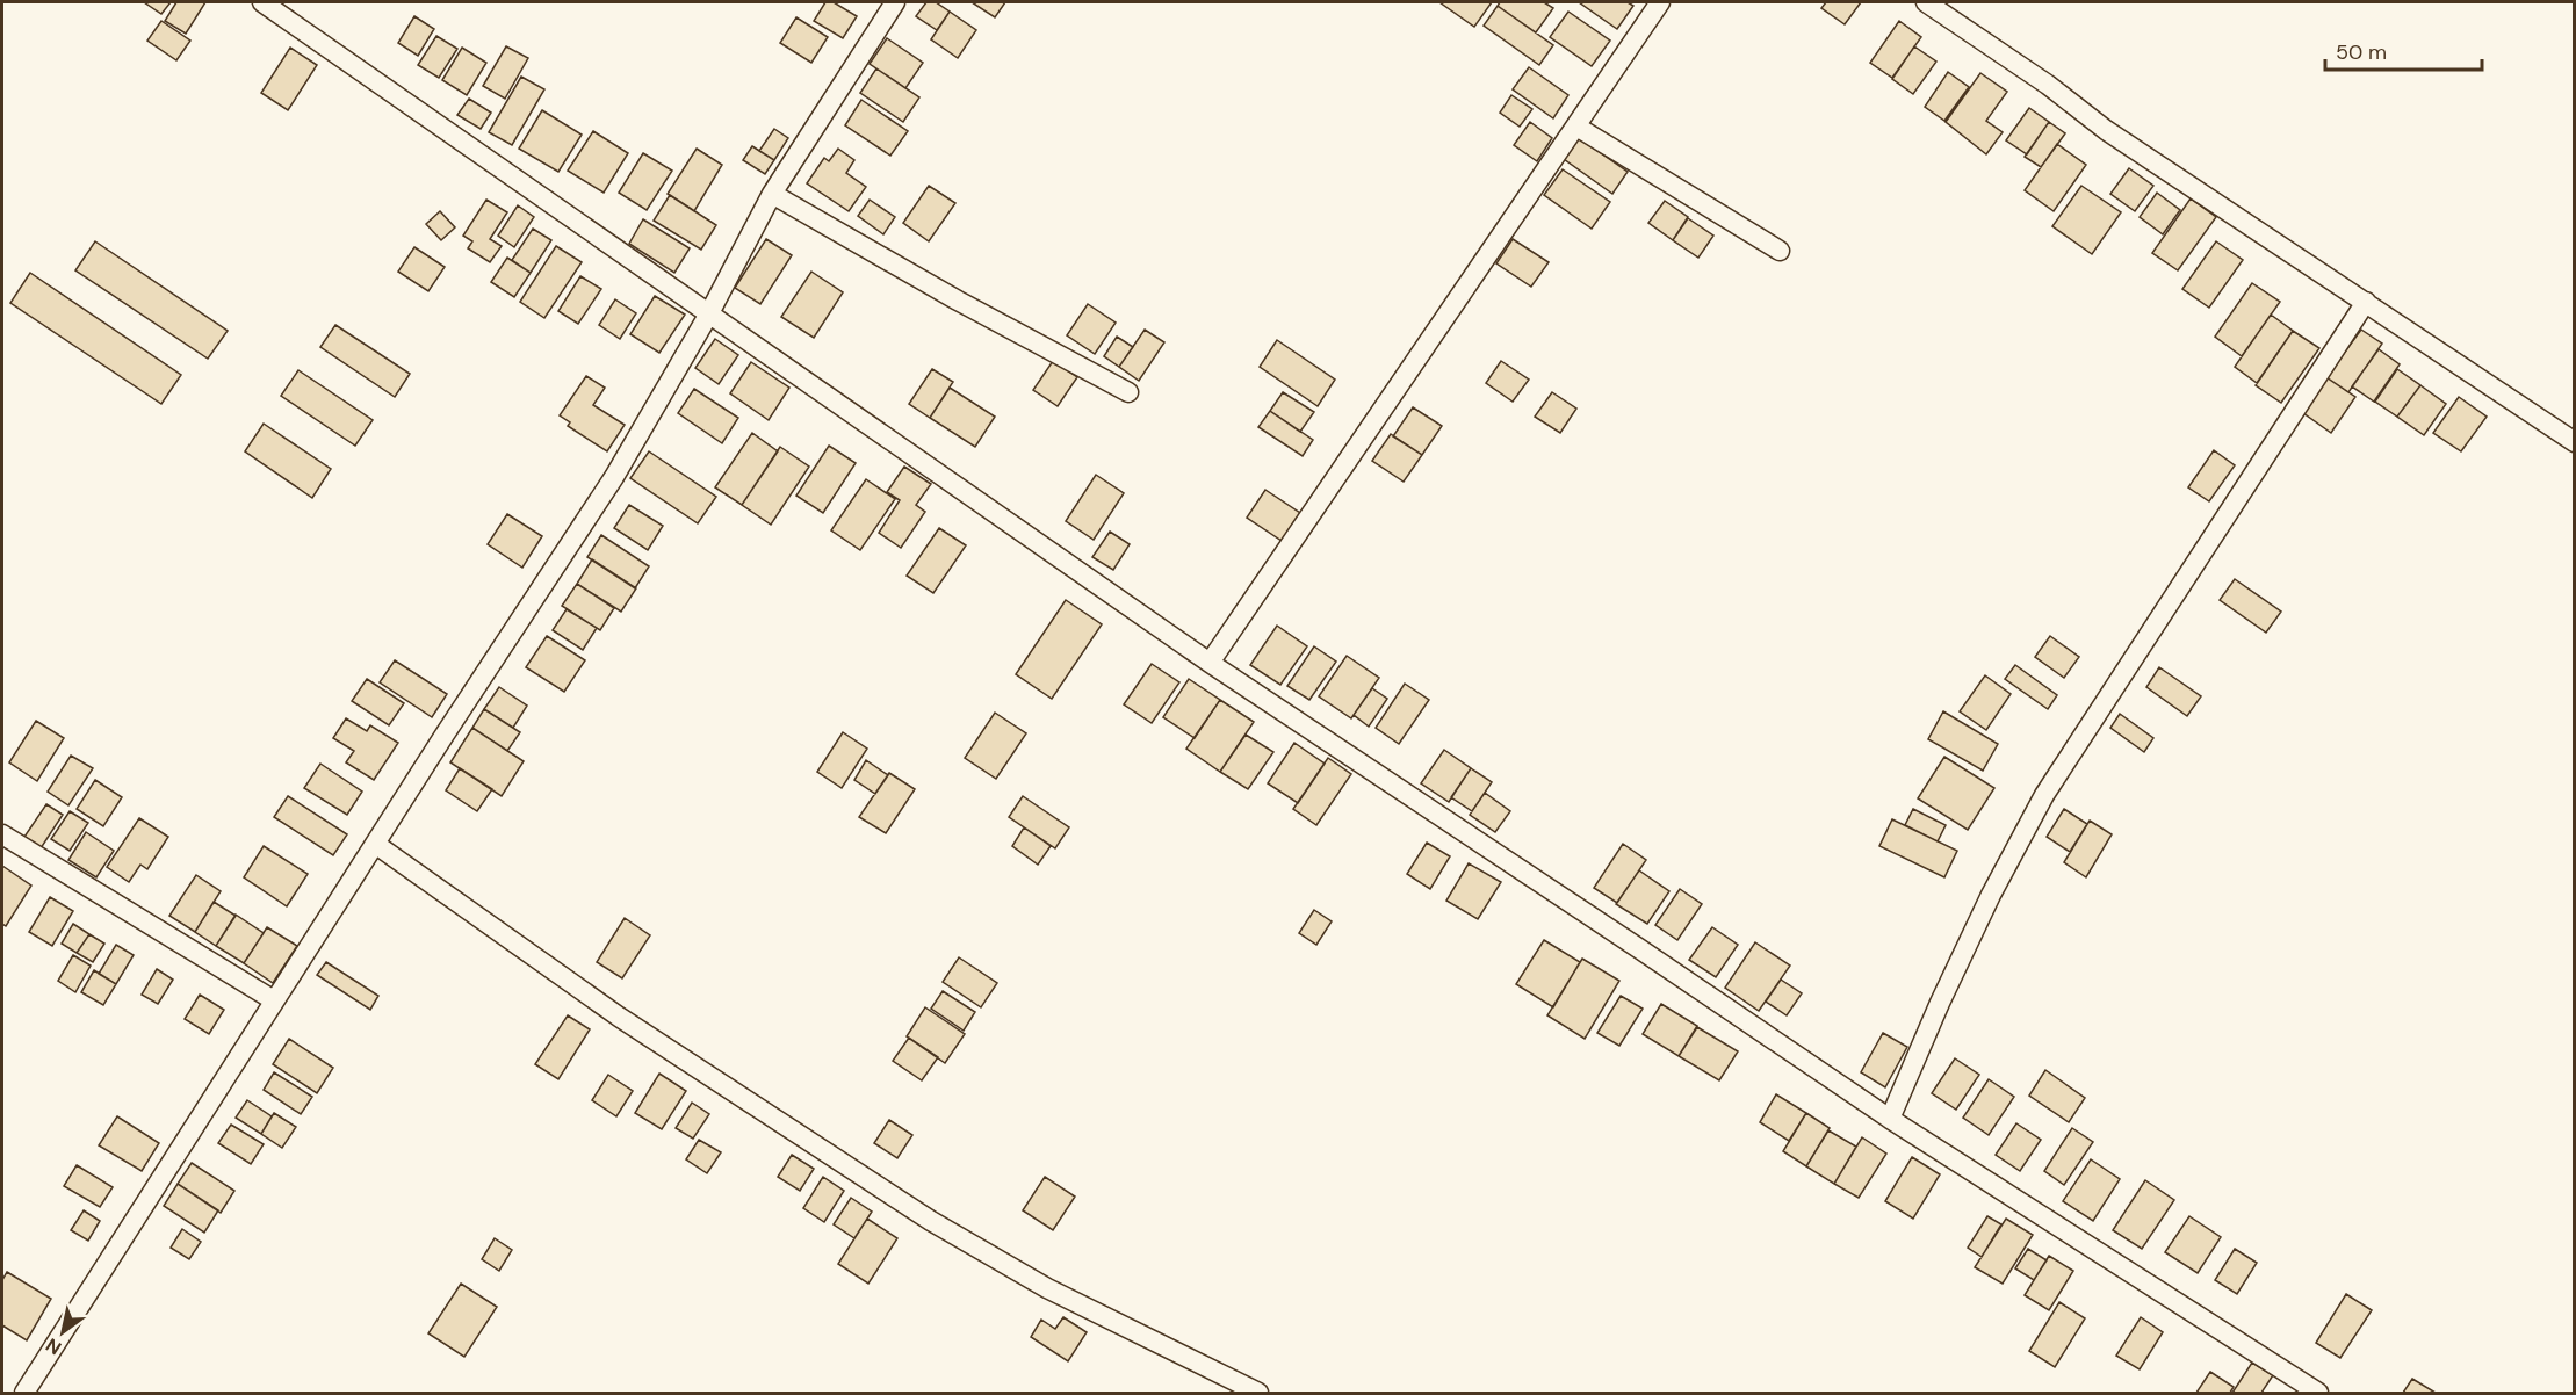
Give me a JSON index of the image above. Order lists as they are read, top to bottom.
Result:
{
  "scale_bar": "50 m",
  "north": "bottom left"
}
